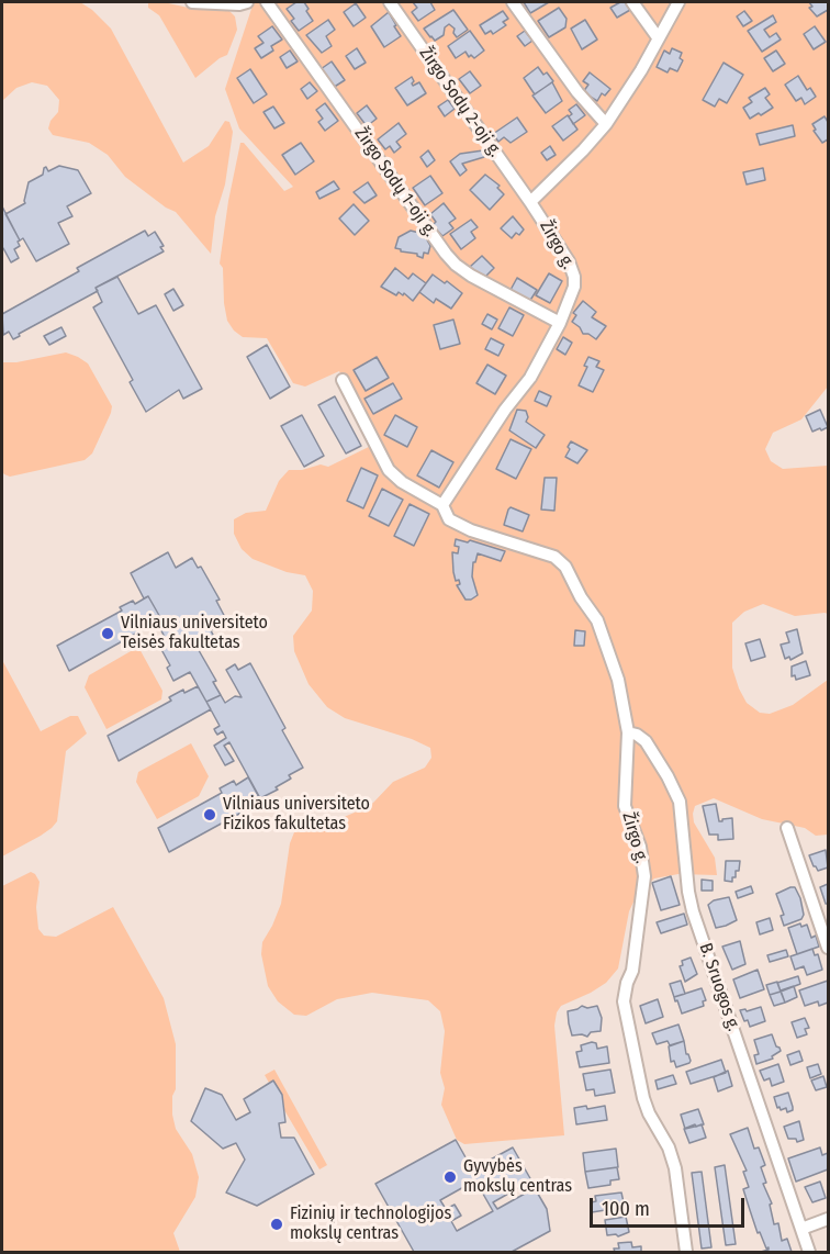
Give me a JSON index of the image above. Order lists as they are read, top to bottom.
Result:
{
  "streets": {
    "street": [
      "Žirgo Sodų 2-oji g.",
      "Žirgo Sodų 1-oji g.",
      "Žirgo g.",
      "B. Sruogos g."
    ]
  },
  "crossings": [
    ["Žirgo Sodų 2-oji g.", "Žirgo g."],
    ["Žirgo Sodų 1-oji g.", "Žirgo g."],
    ["Žirgo g.", "B. Sruogos g."]
  ],
  "places": [
    "Vilniaus universiteto Teisės fakultetas",
    "Vilniaus universiteto Fizikos fakultetas",
    "Gyvybės mokslų centras",
    "Fizinių ir technologijos mokslų centras"
  ],
  "scale_bar": "100 m"
}
